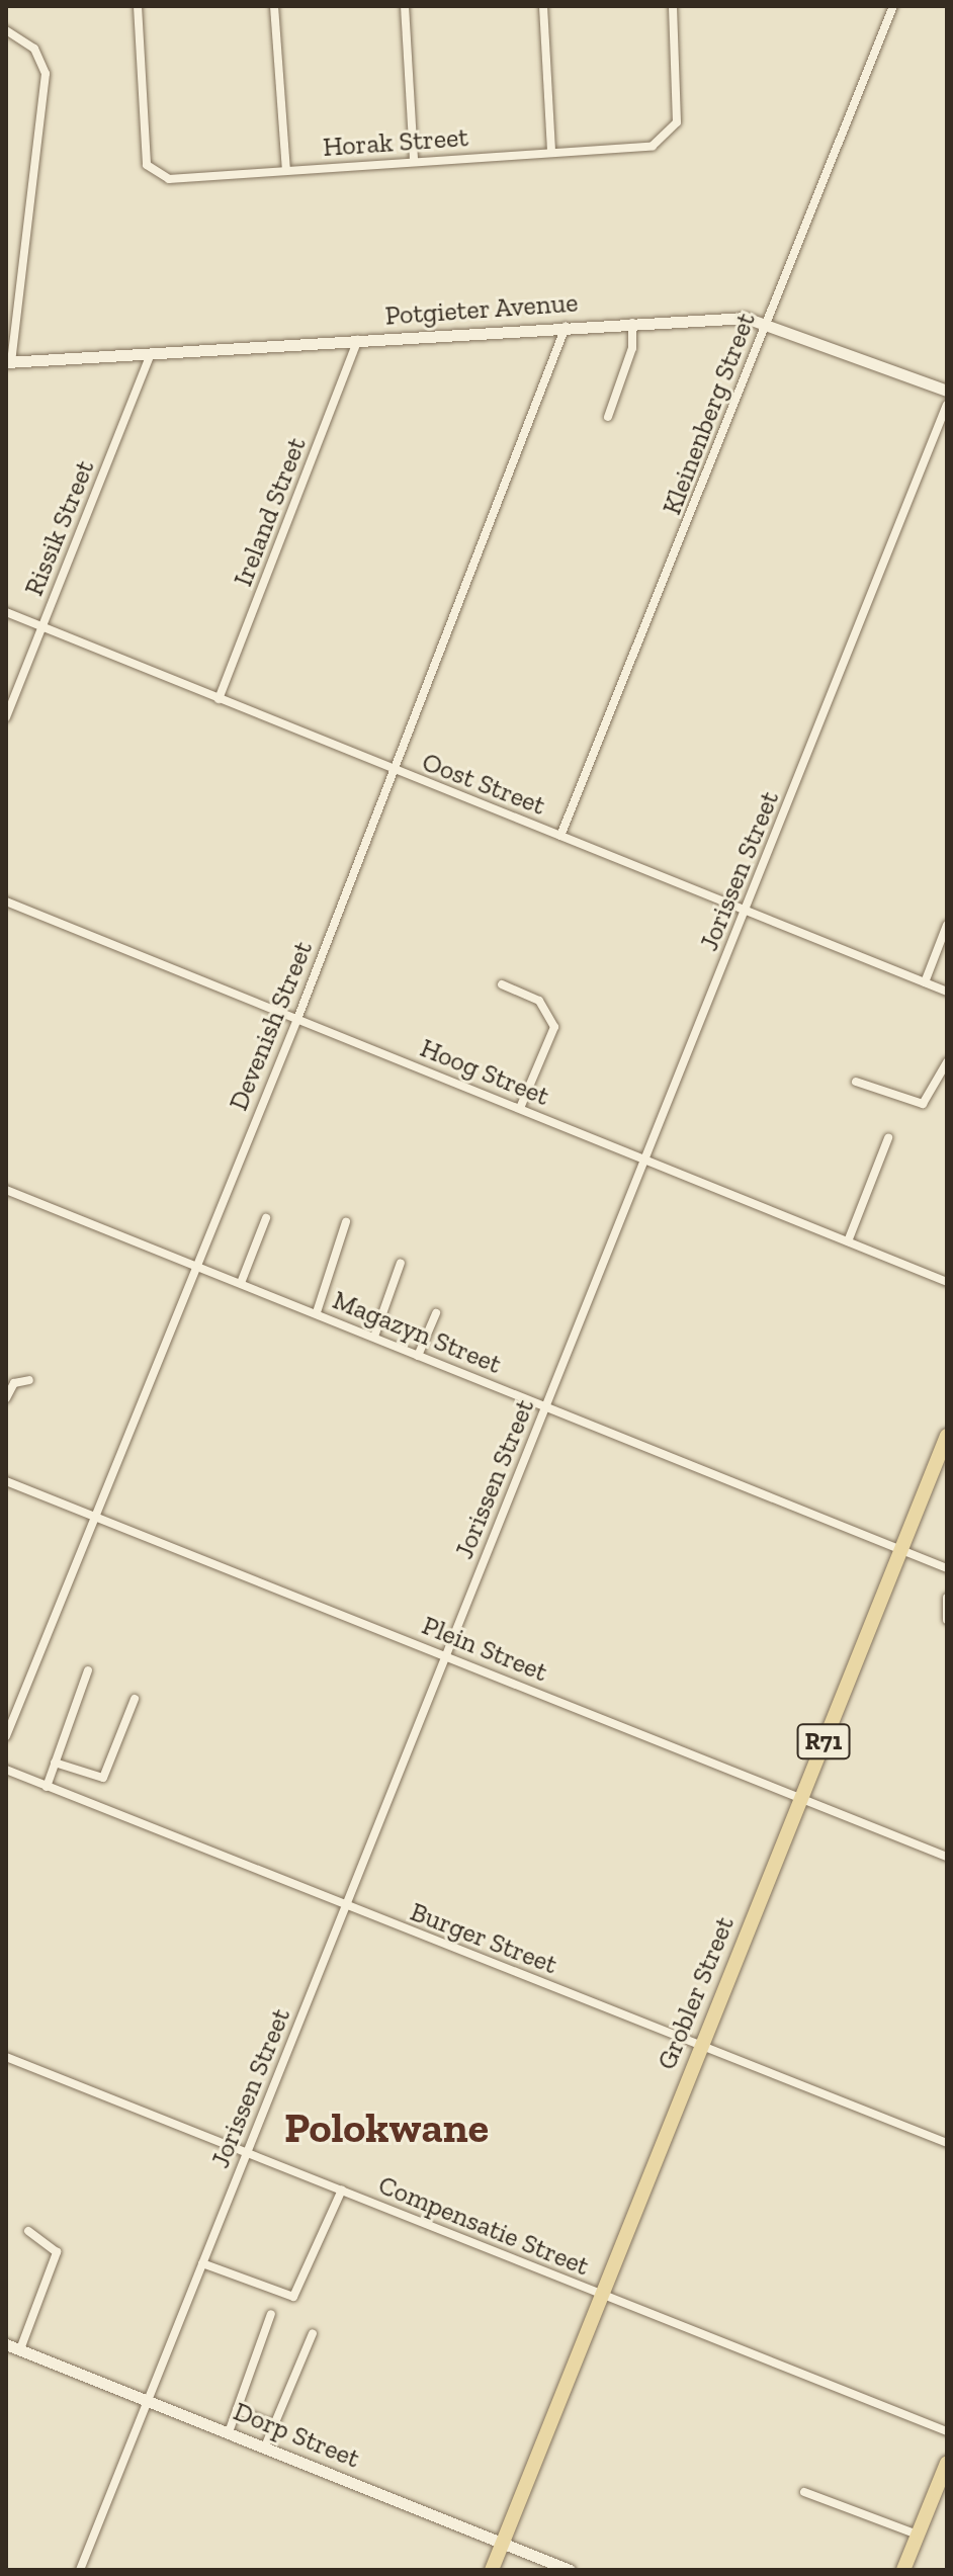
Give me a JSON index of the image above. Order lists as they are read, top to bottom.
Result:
{
  "streets": {
    "main road": ["R71", "Grobler Street"],
    "street": [
      "Horak Street",
      "Potgieter Avenue",
      "Kleinenberg Street",
      "Ireland Street",
      "Rissik Street",
      "Oost Street",
      "Jorissen Street",
      "Devenish Street",
      "Hoog Street",
      "Magazyn Street",
      "Plein Street",
      "Burger Street",
      "Compensatie Street",
      "Dorp Street"
    ]
  },
  "crossings": [
    ["Potgieter Avenue", "Kleinenberg Street"],
    ["Potgieter Avenue", "Ireland Street"],
    ["Potgieter Avenue", "Rissik Street"],
    ["Potgieter Avenue", "Devenish Street"],
    ["Kleinenberg Street", "Oost Street"],
    ["Ireland Street", "Oost Street"],
    ["Rissik Street", "Oost Street"],
    ["Oost Street", "Jorissen Street"],
    ["Oost Street", "Devenish Street"],
    ["Jorissen Street", "Hoog Street"],
    ["Jorissen Street", "Magazyn Street"],
    ["Jorissen Street", "Plein Street"],
    ["Jorissen Street", "Burger Street"],
    ["Jorissen Street", "Compensatie Street"],
    ["Jorissen Street", "Dorp Street"],
    ["Devenish Street", "Hoog Street"],
    ["Devenish Street", "Magazyn Street"],
    ["Devenish Street", "Plein Street"],
    ["Magazyn Street", "Grobler Street"],
    ["Plein Street", "Grobler Street"],
    ["Burger Street", "Grobler Street"],
    ["Grobler Street", "Compensatie Street"],
    ["Grobler Street", "Dorp Street"]
  ],
  "districts": ["Polokwane"]
}
